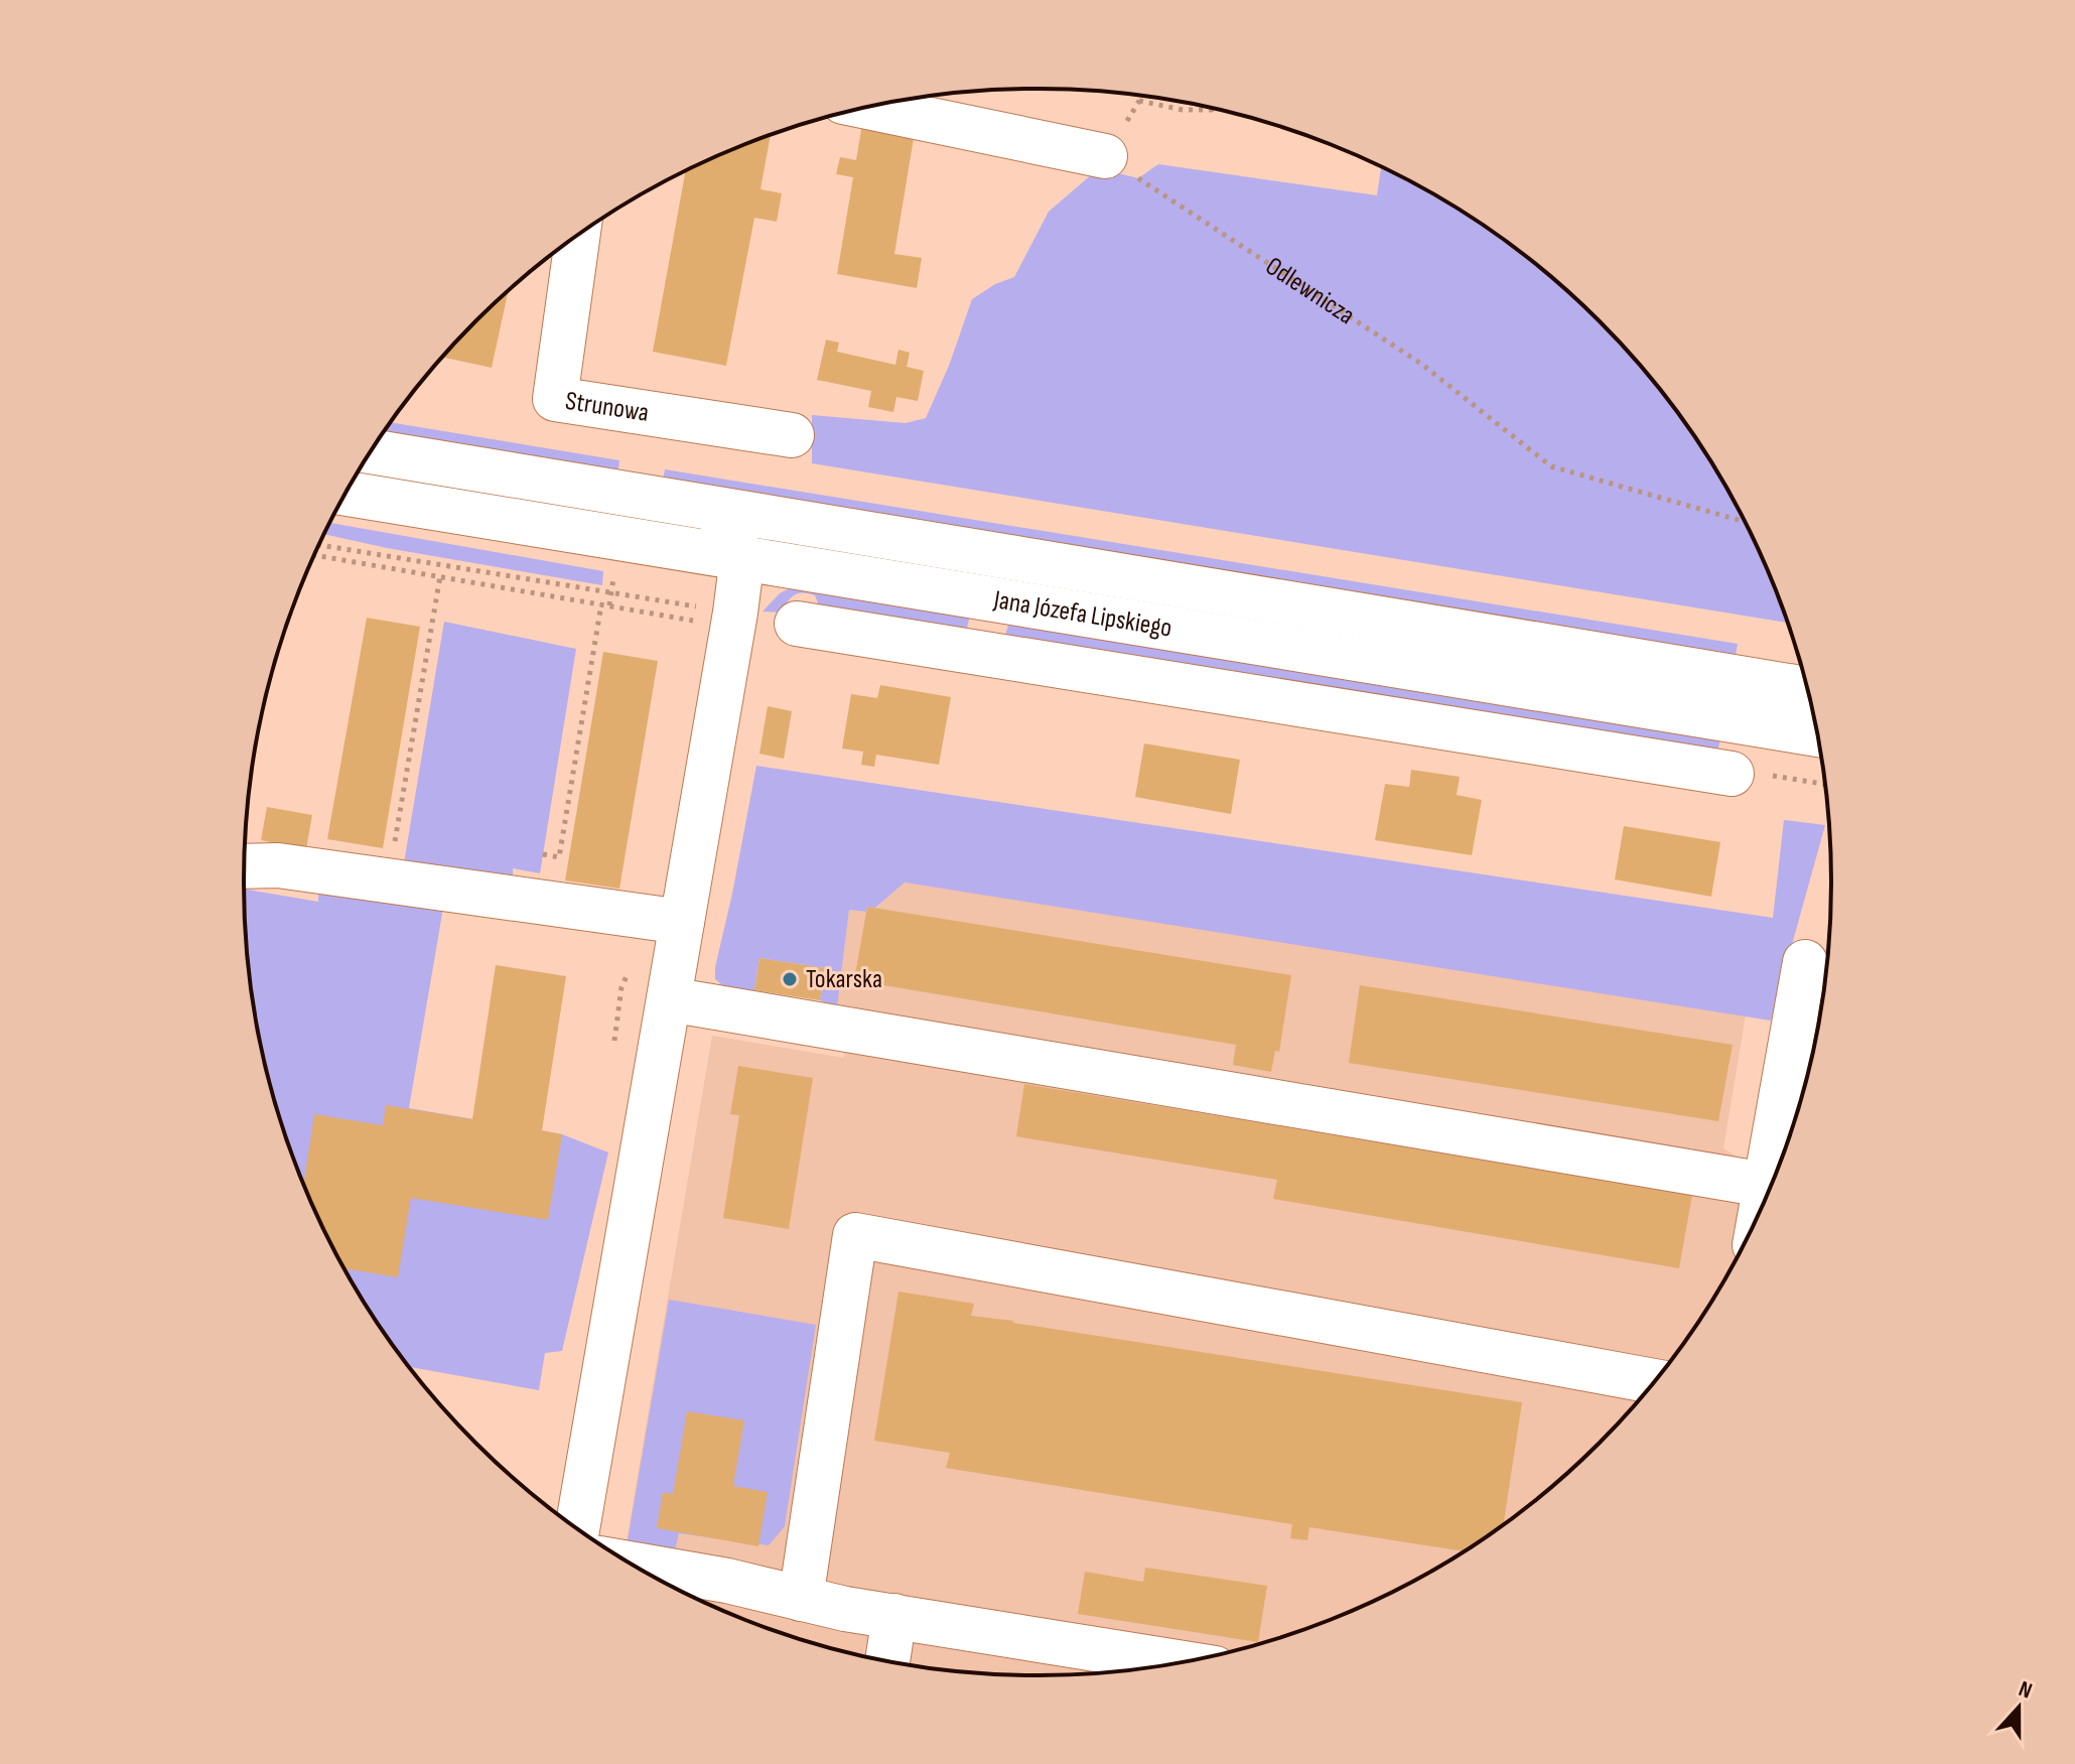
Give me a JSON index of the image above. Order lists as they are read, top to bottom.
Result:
{
  "streets": {
    "main road": ["Strunowa", "Jana Józefa Lipskiego"],
    "path": ["Odlewnicza"]
  },
  "places": ["Tokarska"],
  "north": "top"
}
